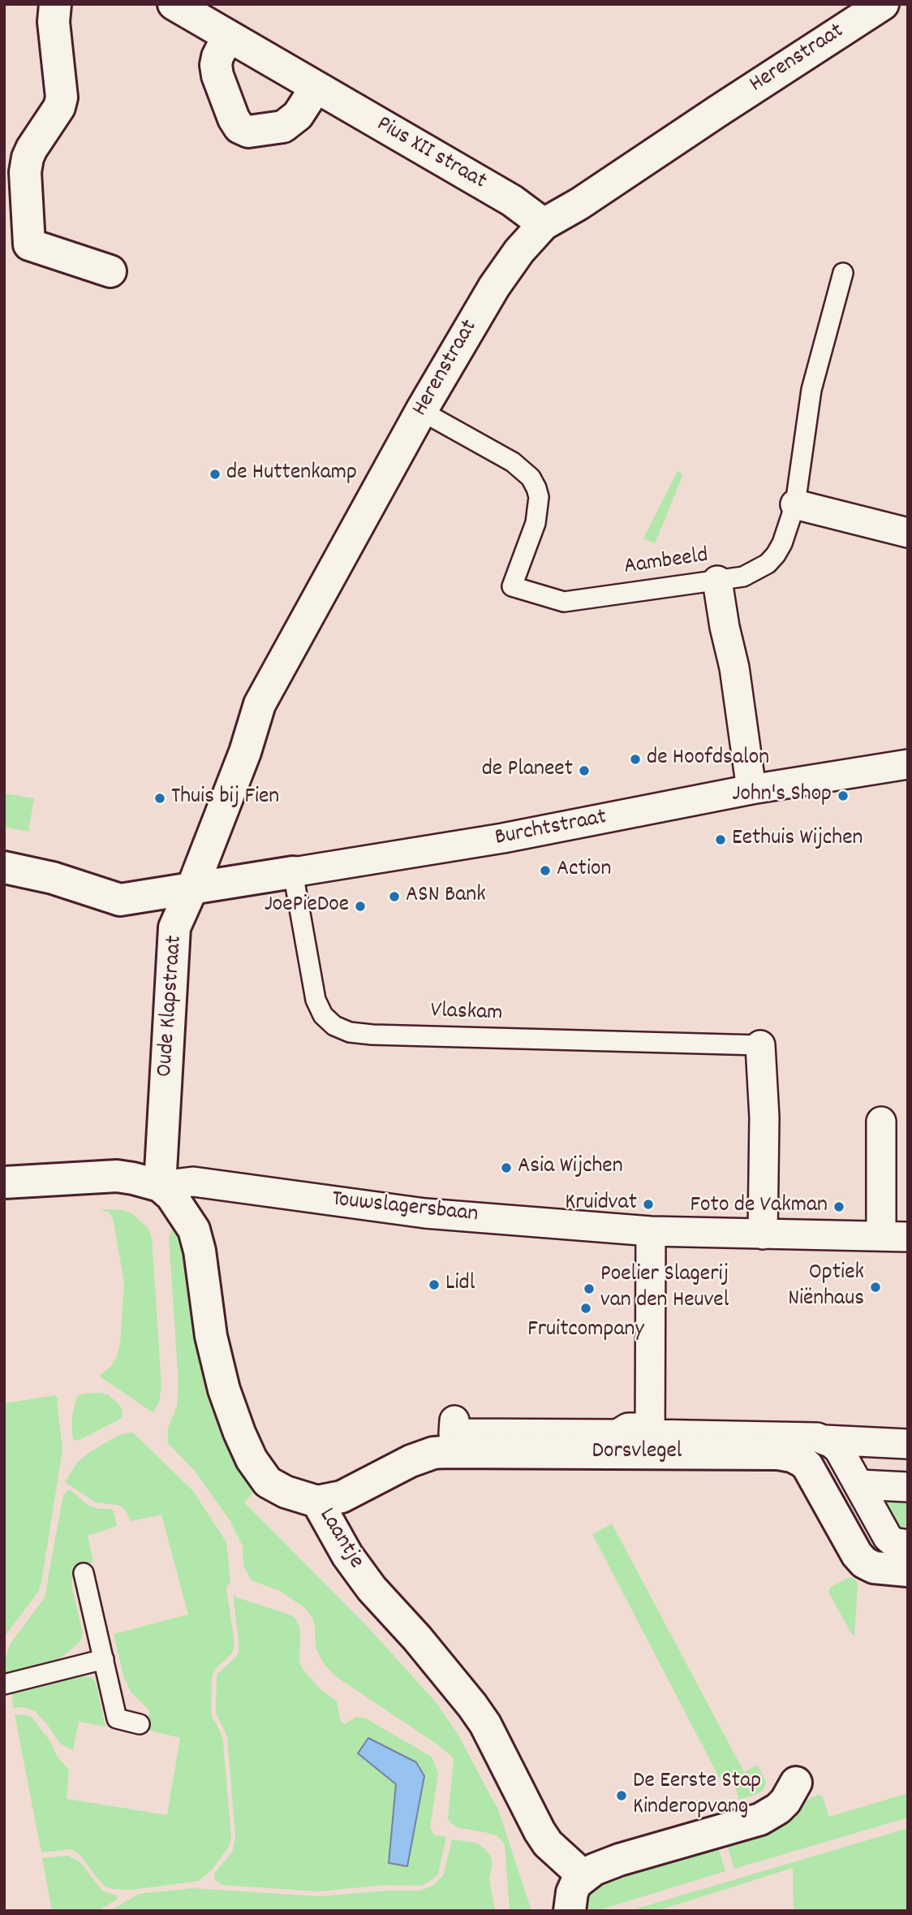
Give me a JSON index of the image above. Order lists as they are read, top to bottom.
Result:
{
  "streets": {
    "street": [
      "Herenstraat",
      "Pius XII straat",
      "Burchtstraat",
      "Oude Klapstraat",
      "Touwslagersbaan",
      "Dorsvlegel",
      "Laantje"
    ],
    "lane": ["Aambeeld", "Vlaskam"]
  },
  "crossings": [
    ["Herenstraat", "Pius XII straat"],
    ["Herenstraat", "Aambeeld"],
    ["Herenstraat", "Burchtstraat"],
    ["Herenstraat", "Oude Klapstraat"],
    ["Burchtstraat", "Oude Klapstraat"],
    ["Burchtstraat", "Vlaskam"],
    ["Oude Klapstraat", "Touwslagersbaan"],
    ["Oude Klapstraat", "Laantje"],
    ["Touwslagersbaan", "Laantje"],
    ["Dorsvlegel", "Laantje"]
  ],
  "places": [
    "de Huttenkamp",
    "de Hoofdsalon",
    "de Planeet",
    "John's Shop",
    "Thuis bij Fien",
    "Eethuis Wijchen",
    "Action",
    "ASN Bank",
    "JoePieDoe",
    "Asia Wijchen",
    "Kruidvat",
    "Foto de Vakman",
    "Lidl",
    "Optiek Niënhaus",
    "Poelier Slagerij van den Heuvel",
    "Fruitcompany",
    "De Eerste Stap Kinderopvang"
  ]
}
